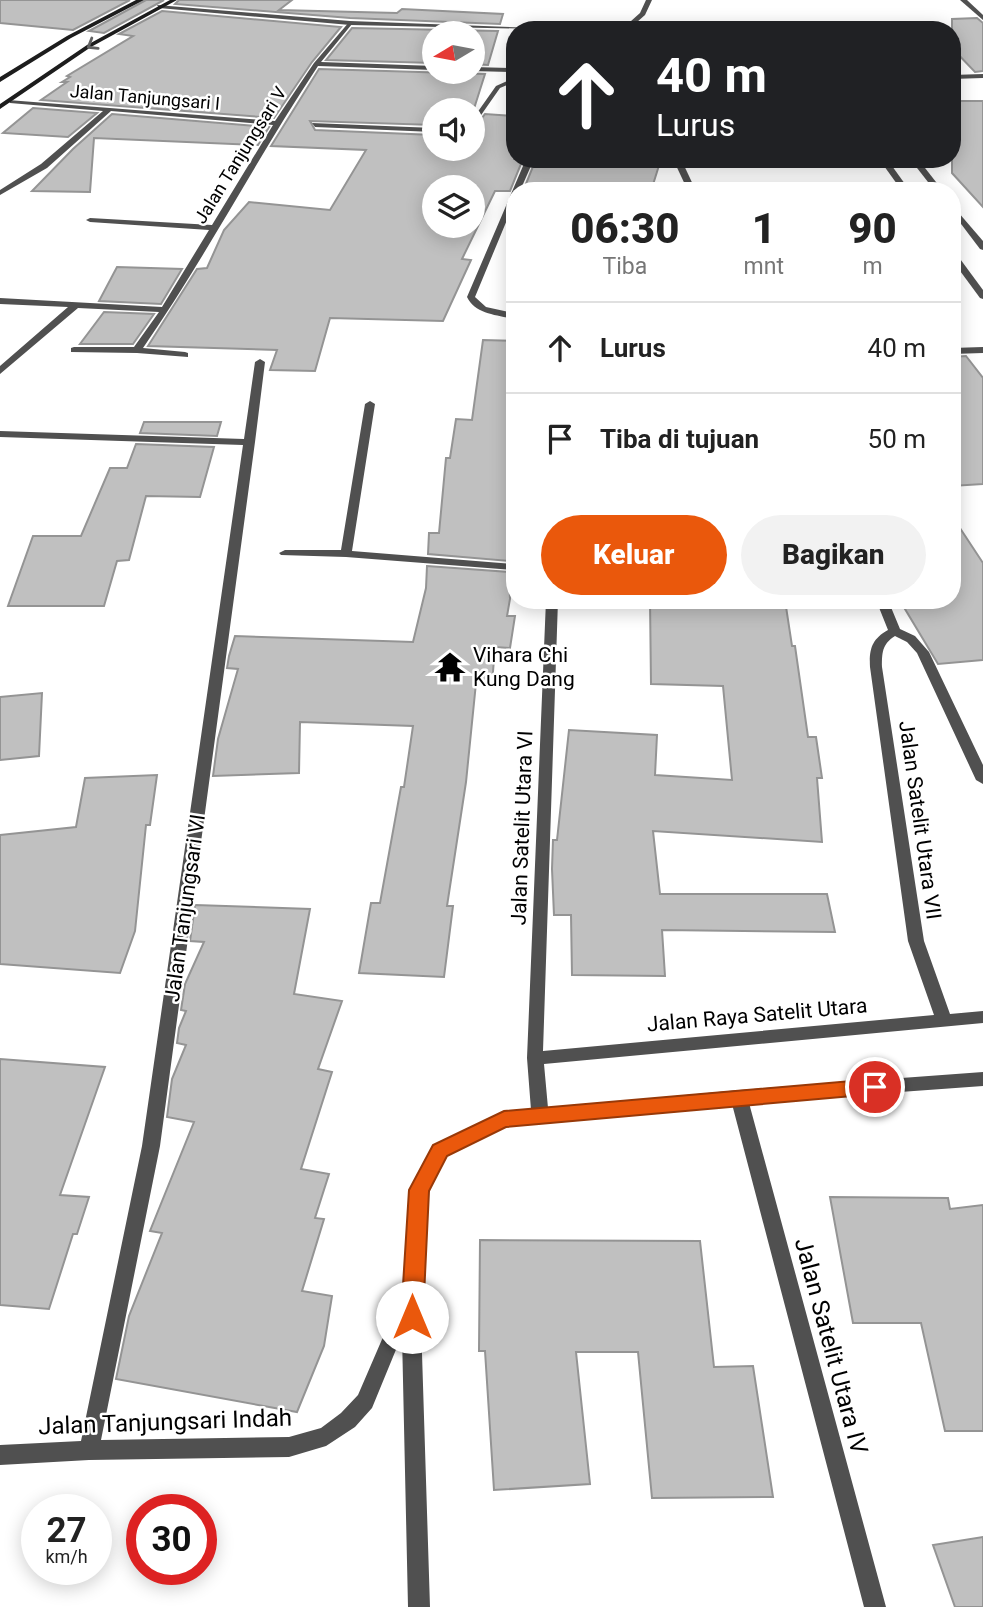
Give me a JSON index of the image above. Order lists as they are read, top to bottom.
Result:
{
  "streets": {
    "street": [
      "Jalan Tanjungsari I",
      "Jalan Tanjungsari V",
      "Jalan Satelit Utara VII",
      "Jalan Satelit Utara VI",
      "Jalan Tanjungsari VI",
      "Jalan Raya Satelit Utara",
      "Jalan Satelit Utara IV",
      "Jalan Tanjungsari Indah"
    ]
  },
  "crossings": [
    ["Jalan Tanjungsari I", "Jalan Tanjungsari V"],
    ["Jalan Satelit Utara VII", "Jalan Raya Satelit Utara"],
    ["Jalan Satelit Utara VI", "Jalan Raya Satelit Utara"],
    ["Jalan Tanjungsari VI", "Jalan Tanjungsari Indah"]
  ],
  "places": {
    "temple": ["Vihara Chi Kung Dang"]
  },
  "north": "left",
  "page": {
    "turn": ["40 m", "Lurus"],
    "eta": [
      "06:30",
      "Tiba",
      "1",
      "mnt",
      "90",
      "m"
    ],
    "list": [
      {
        "name": "Lurus",
        "value": "40 m"
      },
      {
        "name": "Tiba di tujuan",
        "value": "50 m"
      }
    ],
    "buttons": ["Keluar", "Bagikan"],
    "speed": "27 km/h",
    "limit": "30"
  }
}
